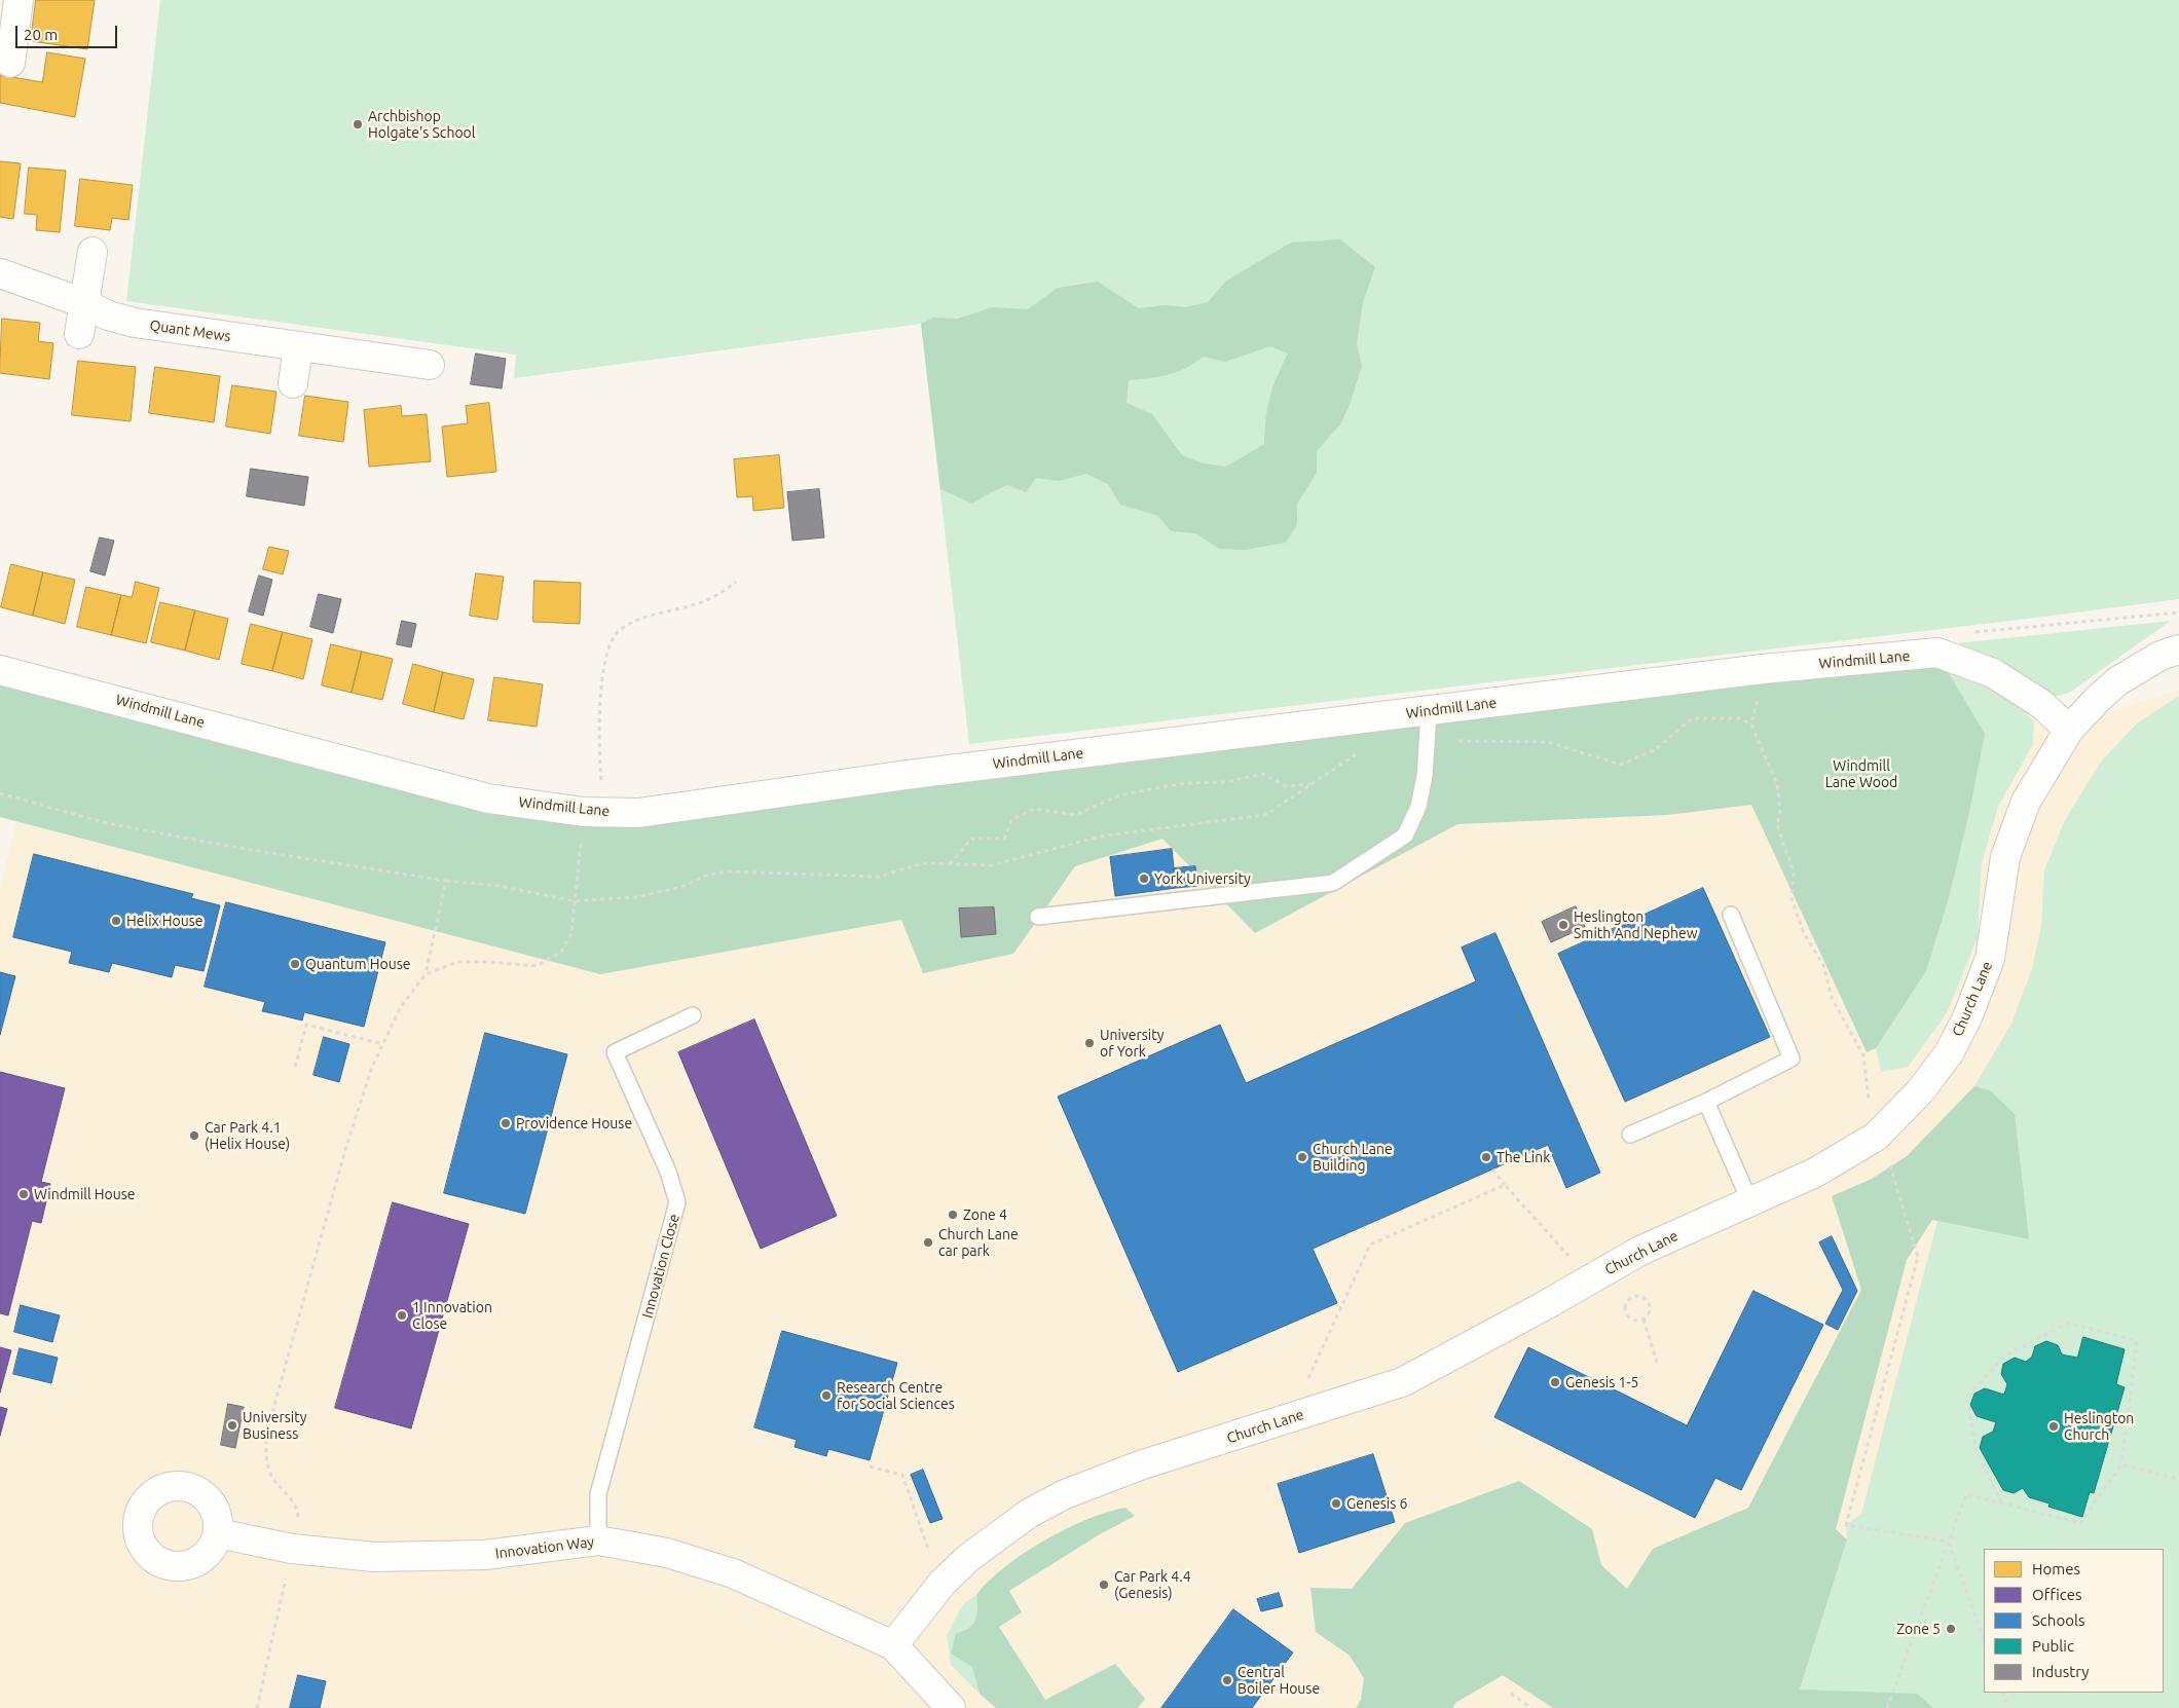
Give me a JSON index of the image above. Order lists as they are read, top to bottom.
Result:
{
  "streets": {
    "street": [
      "Quant Mews",
      "Windmill Lane",
      "Church Lane",
      "Innovation Way"
    ],
    "lane": ["Innovation Close"]
  },
  "crossings": [
    ["Windmill Lane", "Church Lane"],
    ["Church Lane", "Innovation Way"],
    ["Innovation Close", "Innovation Way"]
  ],
  "parks": ["Windmill Lane Wood"],
  "places": [
    "Archbishop Holgate's School",
    "York University",
    "Helix House",
    "Heslington Smith And Nephew",
    "Quantum House",
    "University of York",
    "Providence House",
    "Car Park 4.1 (Helix House)",
    "Church Lane Building",
    "The Link",
    "Windmill House",
    "Zone 4",
    "Church Lane car park",
    "1 Innovation Close",
    "Genesis 1-5",
    "Research Centre for Social Sciences",
    "University Business",
    "Heslington Church",
    "Genesis 6",
    "Car Park 4.4 (Genesis)",
    "Zone 5",
    "Central Boiler House"
  ],
  "legend": [
    "Homes",
    "Offices",
    "Schools",
    "Public",
    "Industry"
  ],
  "scale_bar": "20 m"
}
